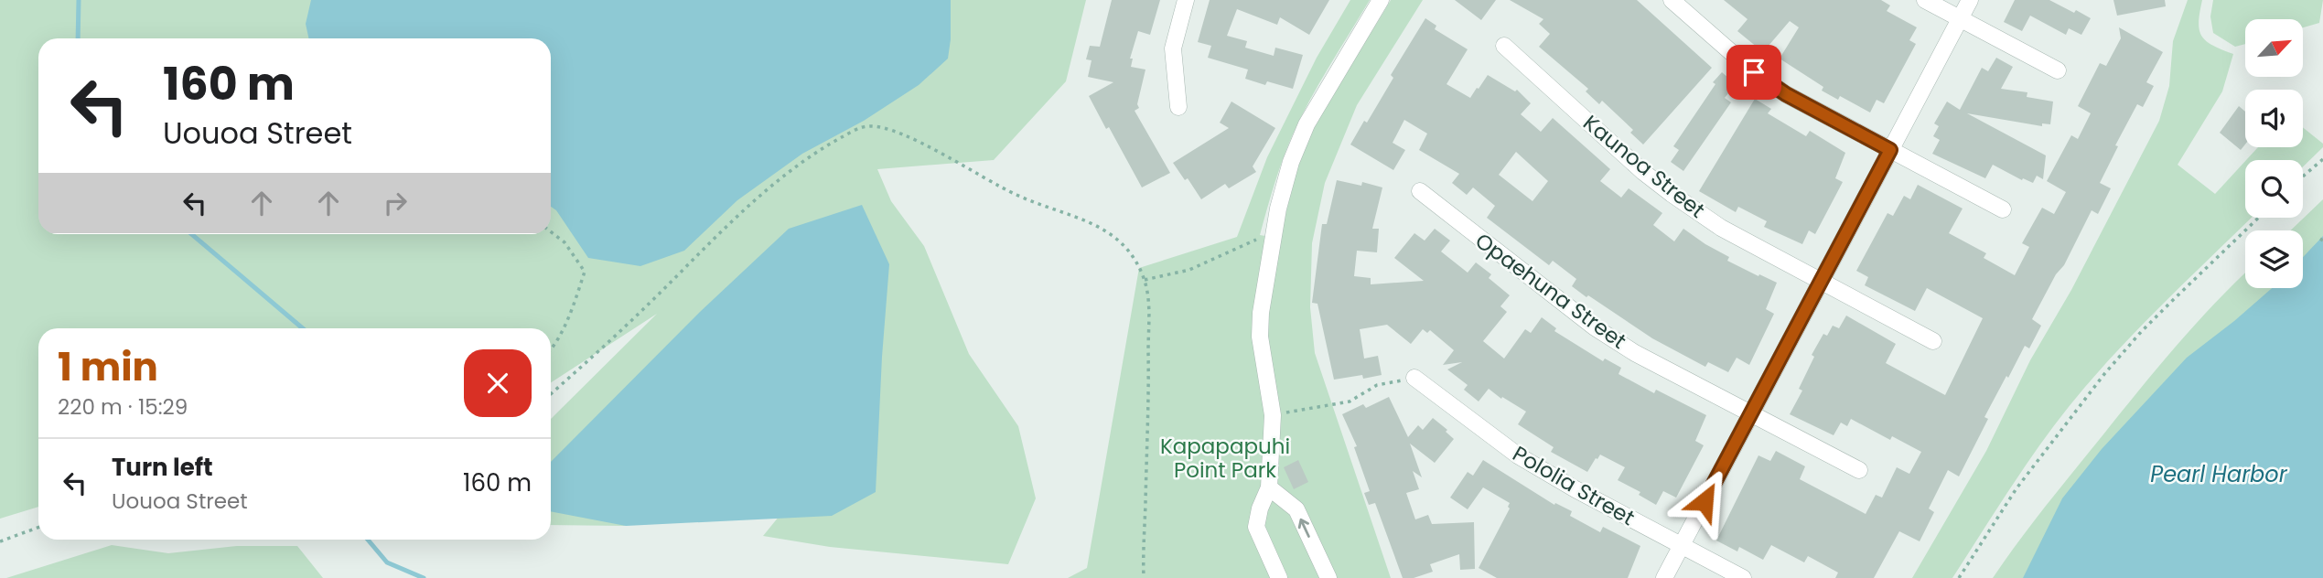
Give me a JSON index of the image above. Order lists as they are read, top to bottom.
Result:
{
  "streets": {
    "street": ["Kaunoa Street", "Opaehuna Street", "Pololia Street"]
  },
  "water": ["Pearl Harbor"],
  "parks": ["Kapapapuhi Point Park"],
  "north": "top right",
  "page": {
    "turn": ["160 m", "Uouoa Street"],
    "heading": ["1 min", "220 m · 15:29"],
    "list": [
      {
        "name": "Turn left",
        "note": "Uouoa Street",
        "value": "160 m"
      }
    ]
  }
}
